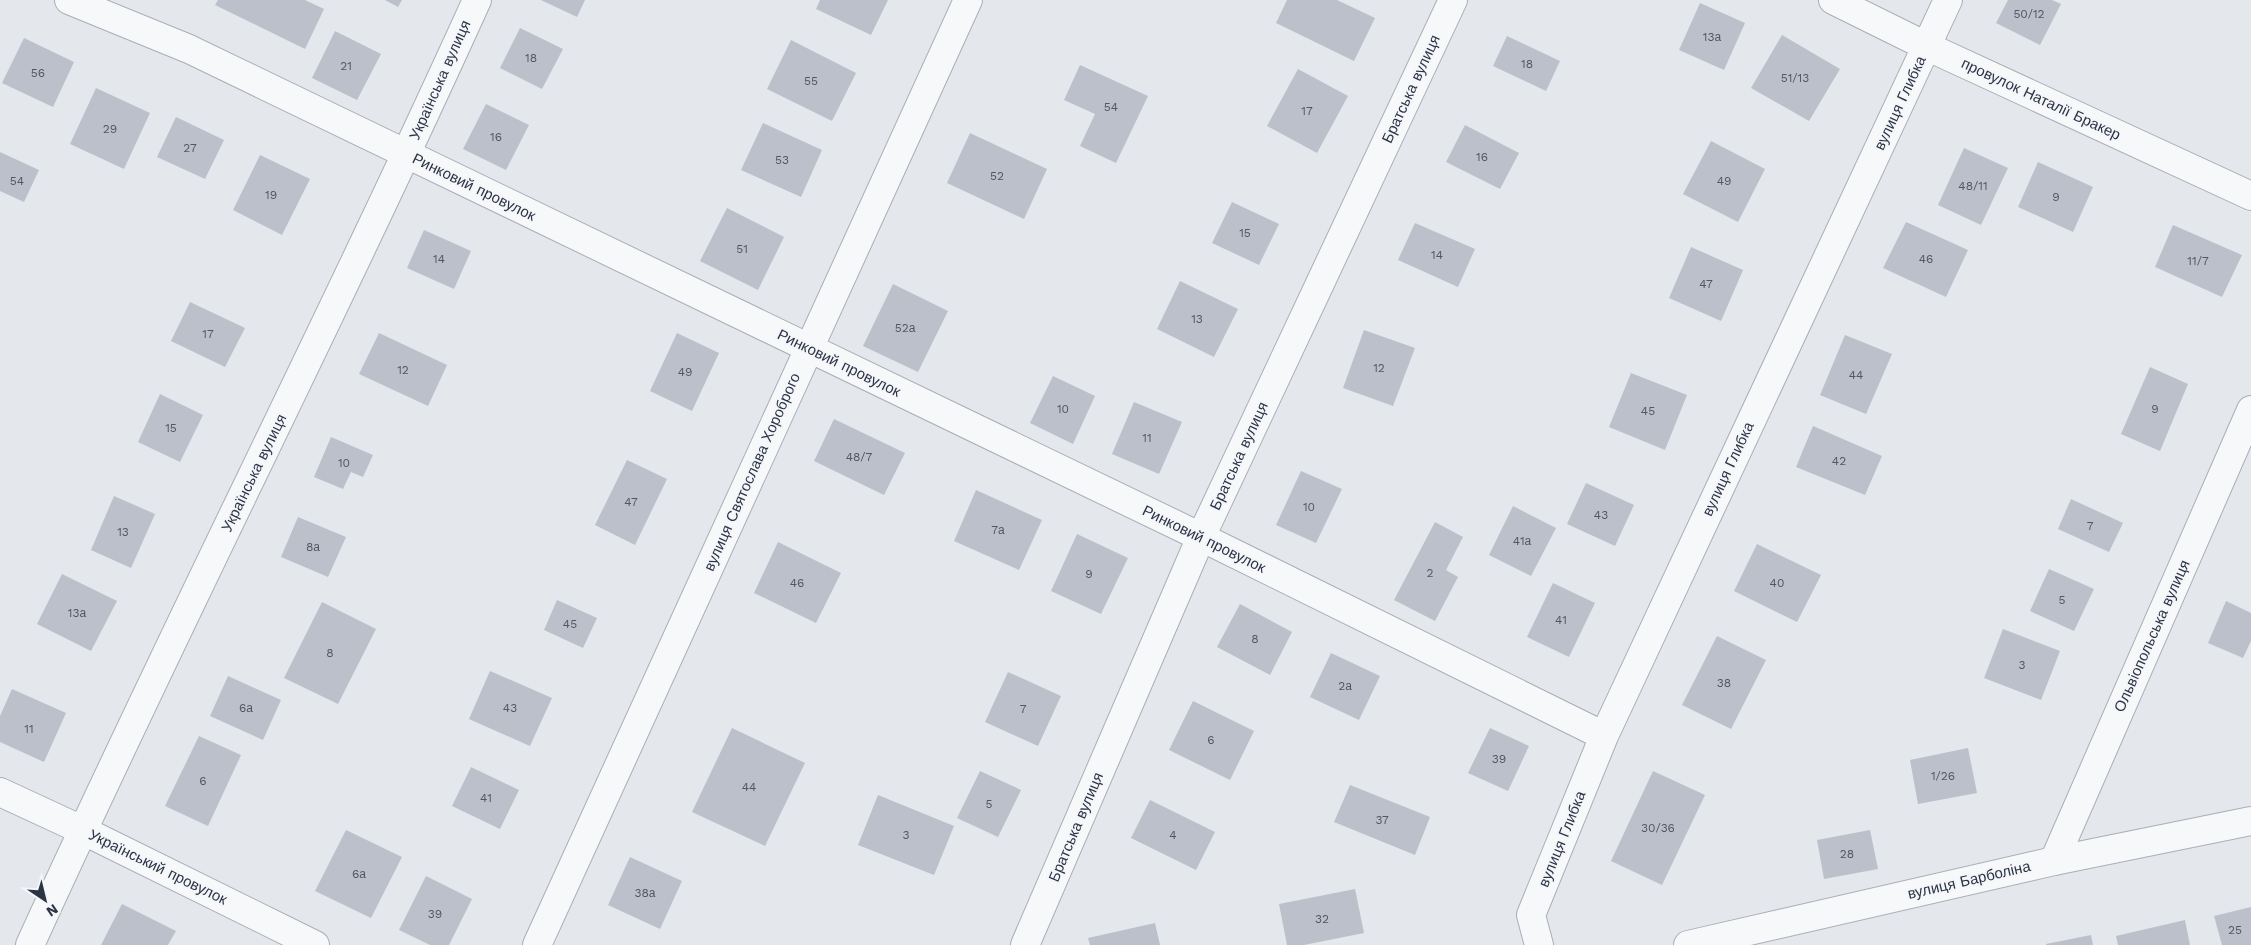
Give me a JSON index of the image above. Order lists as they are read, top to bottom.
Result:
{
  "streets": {
    "street": [
      "Українська вулиця",
      "Братська вулиця",
      "провулок Наталії Бракер",
      "вулиця Глибка",
      "Ринковий провулок",
      "вулиця Святослава Хороброго",
      "Ольвіопольська вулиця",
      "Український провулок",
      "вулиця Барболіна"
    ]
  },
  "crossings": [
    ["Українська вулиця", "Ринковий провулок"],
    ["Українська вулиця", "Український провулок"],
    ["Братська вулиця", "Ринковий провулок"],
    ["провулок Наталії Бракер", "вулиця Глибка"],
    ["вулиця Глибка", "Ринковий провулок"],
    ["Ринковий провулок", "вулиця Святослава Хороброго"],
    ["Ольвіопольська вулиця", "вулиця Барболіна"]
  ],
  "house_numbers": [
    "50/12",
    "13а",
    "18",
    "18",
    "21",
    "56",
    "51/13",
    "55",
    "54",
    "17",
    "29",
    "16",
    "27",
    "16",
    "53",
    "52",
    "54",
    "49",
    "48/11",
    "19",
    "9",
    "15",
    "51",
    "14",
    "14",
    "46",
    "11/7",
    "47",
    "13",
    "52а",
    "17",
    "12",
    "12",
    "49",
    "44",
    "10",
    "9",
    "45",
    "15",
    "11",
    "48/7",
    "42",
    "10",
    "47",
    "10",
    "43",
    "7",
    "7а",
    "13",
    "41а",
    "8а",
    "2",
    "9",
    "46",
    "40",
    "5",
    "13а",
    "41",
    "45",
    "8",
    "8",
    "3",
    "38",
    "2а",
    "6а",
    "43",
    "7",
    "11",
    "6",
    "39",
    "1/26",
    "6",
    "44",
    "41",
    "5",
    "37",
    "30/36",
    "3",
    "4",
    "28",
    "6а",
    "38а",
    "39",
    "32",
    "25"
  ],
  "north": "bottom right"
}
